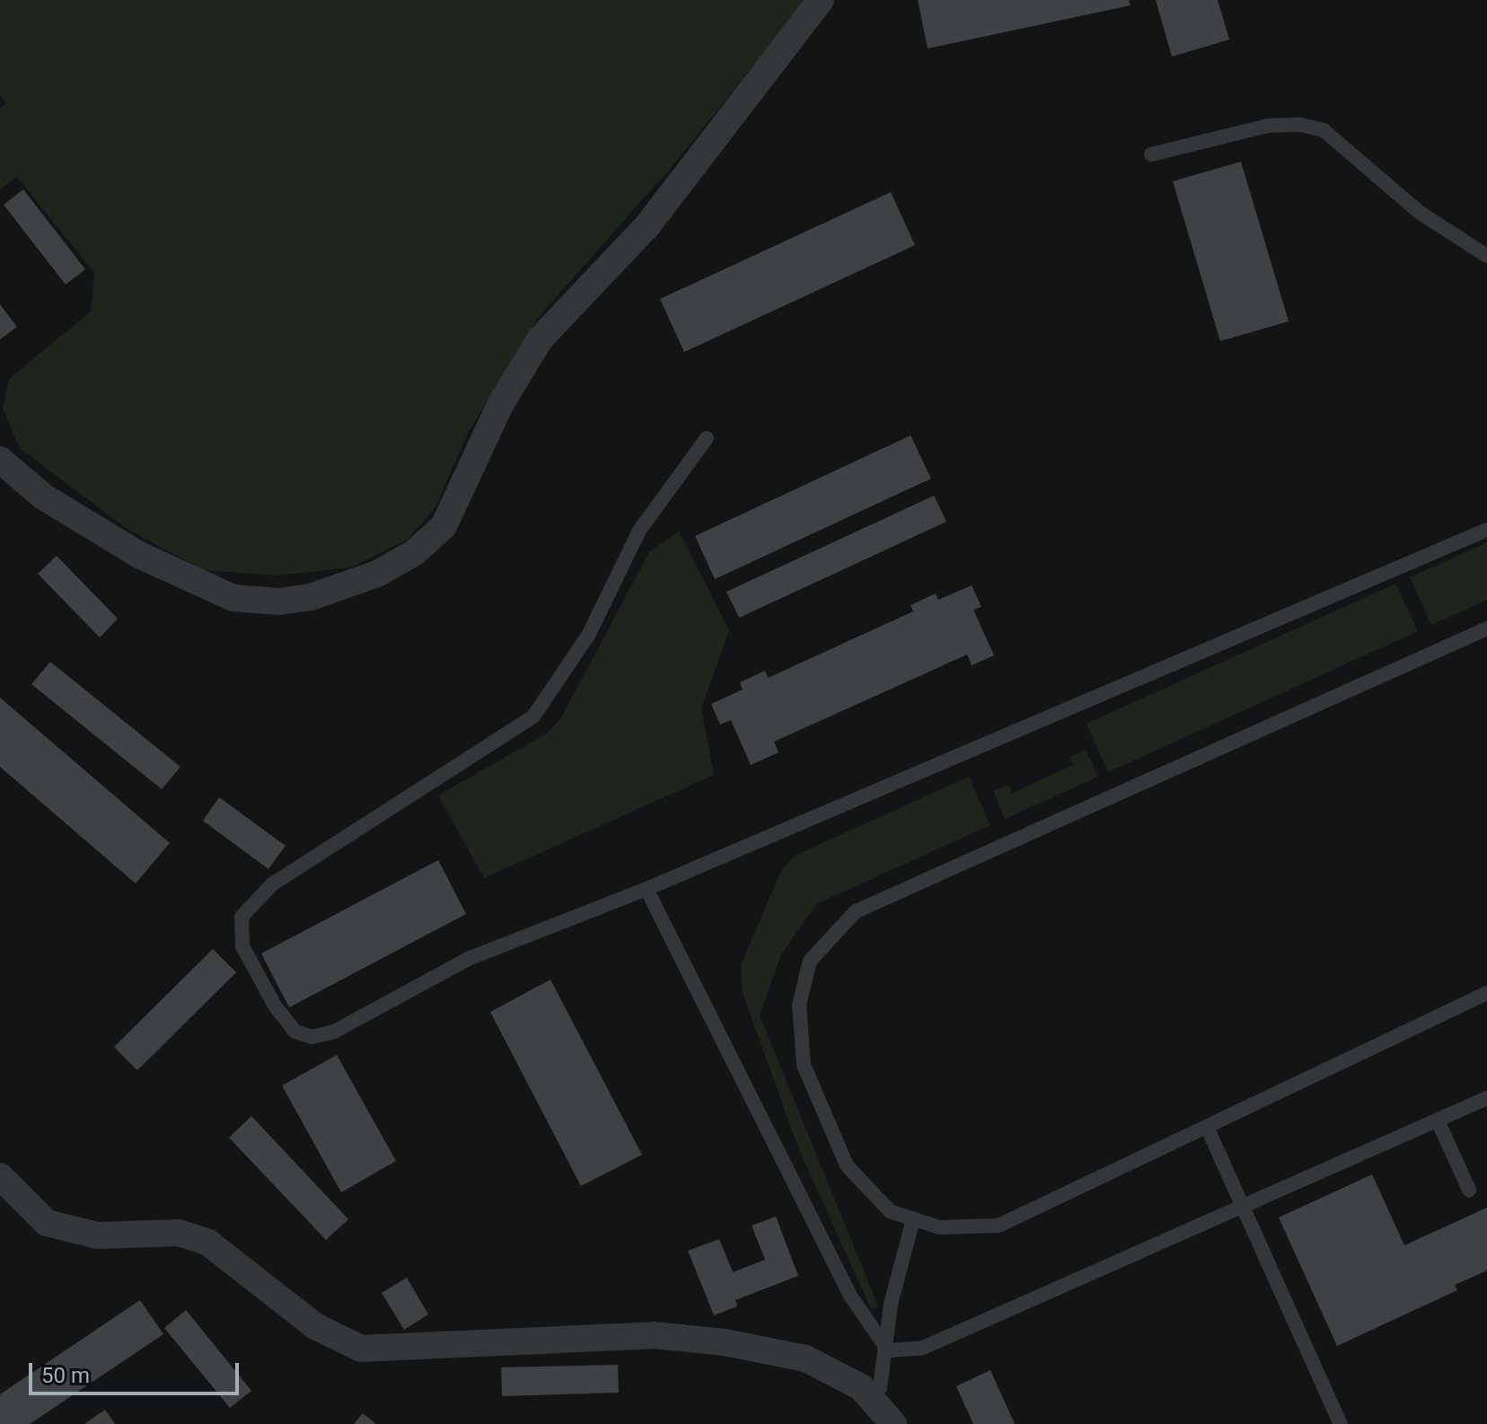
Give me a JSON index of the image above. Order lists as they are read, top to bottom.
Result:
{
  "scale_bar": "50 m"
}
